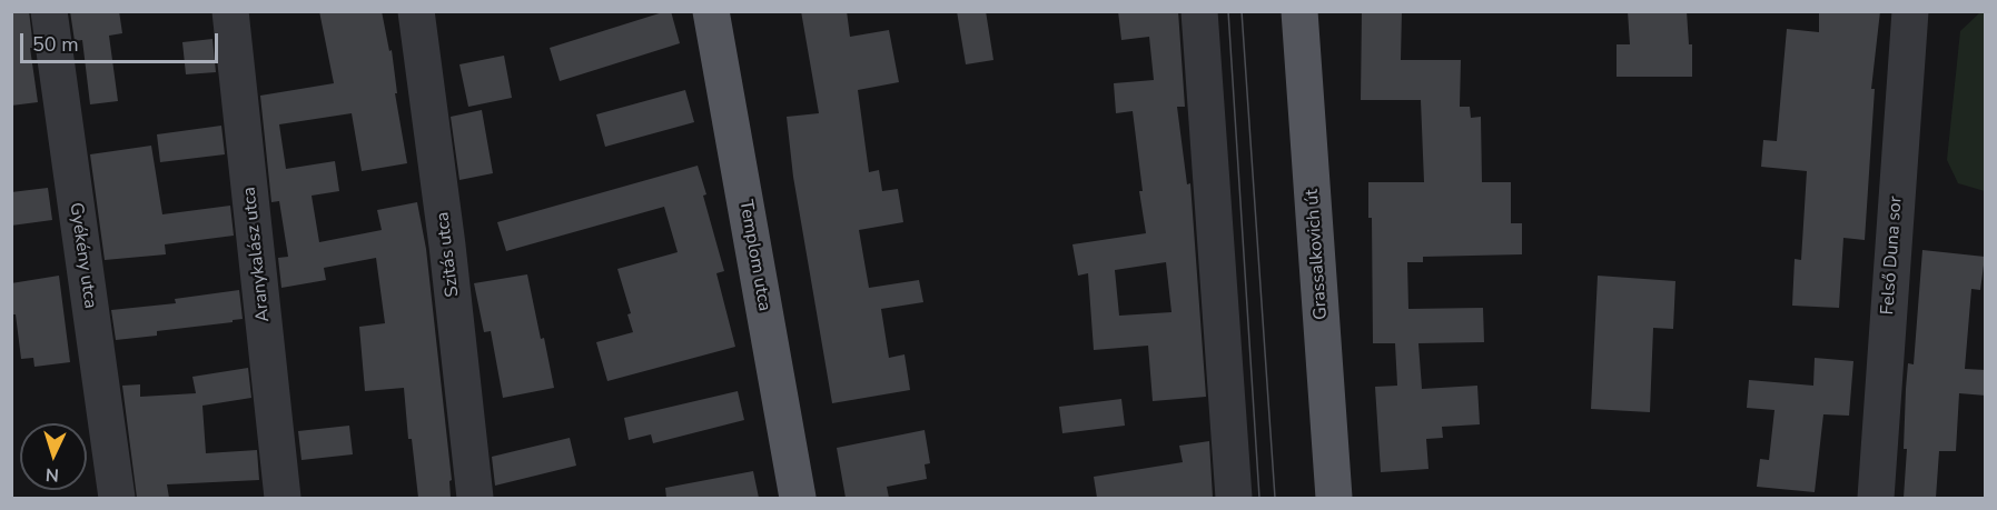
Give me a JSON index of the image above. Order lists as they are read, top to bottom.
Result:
{
  "streets": {
    "main road": ["Grassalkovich út", "Templom utca"],
    "street": [
      "Aranykalász utca",
      "Szitás utca",
      "Gyékény utca",
      "Felső Duna sor"
    ]
  },
  "scale_bar": "50 m",
  "north": "bottom"
}
